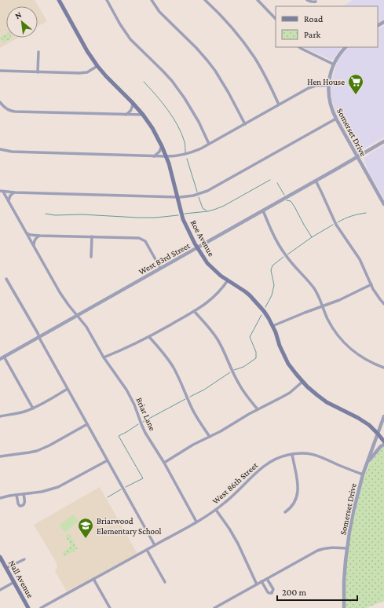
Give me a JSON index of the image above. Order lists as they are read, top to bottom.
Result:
{
  "streets": {
    "main road": ["Roe Avenue", "Nall Avenue"],
    "street": [
      "Somerset Drive",
      "West 83rd Street",
      "Briar Lane",
      "West 86th Street"
    ]
  },
  "crossings": [
    ["Somerset Drive", "Roe Avenue"],
    ["Somerset Drive", "West 83rd Street"],
    ["Somerset Drive", "West 86th Street"],
    ["Roe Avenue", "West 83rd Street"],
    ["West 83rd Street", "Briar Lane"],
    ["Briar Lane", "West 86th Street"]
  ],
  "places": {
    "supermarket": ["Hen House"],
    "school or university": ["Briarwood Elementary School"]
  },
  "legend": ["Road", "Park"],
  "scale_bar": "200 m",
  "north": "top left"
}
